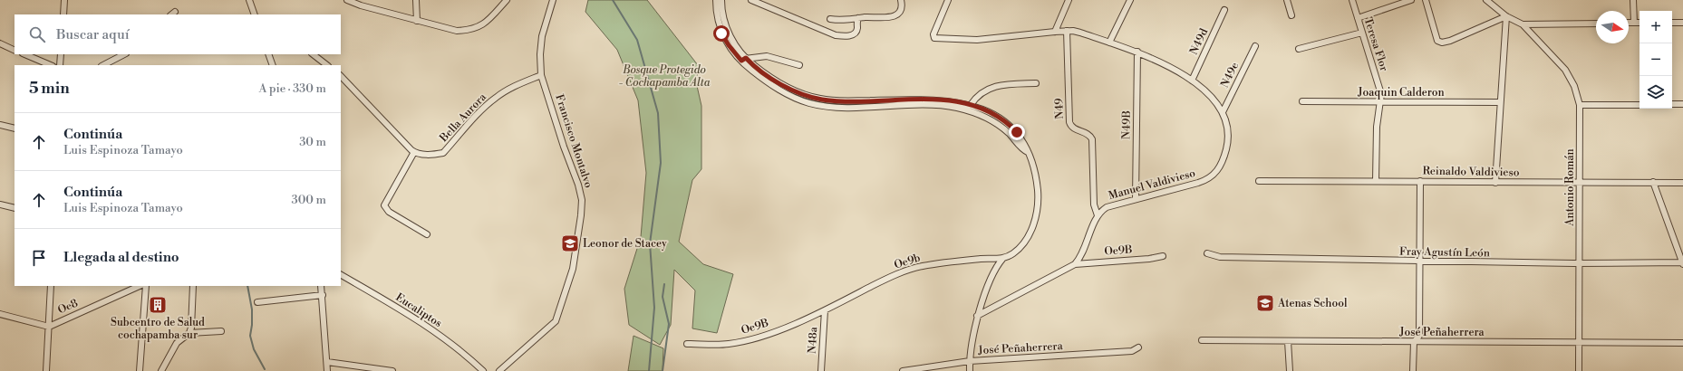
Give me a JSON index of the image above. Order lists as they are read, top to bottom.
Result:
{
  "streets": {
    "street": [
      "N49d",
      "Teresa Flor",
      "N49e",
      "Joaquin Calderon",
      "N49",
      "Bella Aurora",
      "N49B",
      "Francisco Montalvo",
      "Reinaldo Valdivieso",
      "Manuel Valdivieso",
      "Antonio Román",
      "Oe9B",
      "Fray Agustín León",
      "Oe9b",
      "Oe8",
      "Eucaliptos",
      "José Peñaherrera",
      "N48a"
    ]
  },
  "crossings": [
    ["N49d", "Manuel Valdivieso"],
    ["Teresa Flor", "Joaquin Calderon"],
    ["Teresa Flor", "Reinaldo Valdivieso"],
    ["N49e", "Manuel Valdivieso"],
    ["N49", "Manuel Valdivieso"],
    ["Bella Aurora", "Francisco Montalvo"],
    ["N49B", "Manuel Valdivieso"],
    ["Reinaldo Valdivieso", "Antonio Román"],
    ["Antonio Román", "Fray Agustín León"],
    ["Antonio Román", "José Peñaherrera"],
    ["Oe9B", "Oe9b"],
    ["Oe9B", "N48a"],
    ["Oe9b", "N48a"]
  ],
  "parks": ["Bosque Protegido - Cochapamba Alta"],
  "places": {
    "school or university": ["Leonor de Stacey", "Atenas School"],
    "building": ["Subcentro de Salud cochapamba sur"]
  },
  "north": "right",
  "page": {
    "map_buttons": ["+", "−"],
    "search": "Buscar aquí",
    "heading": ["5 min", "A pie · 330 m"],
    "list": [
      ["Continúa", "Luis Espinoza Tamayo", "30 m"],
      ["Continúa", "Luis Espinoza Tamayo", "300 m"],
      "Llegada al destino"
    ]
  }
}
